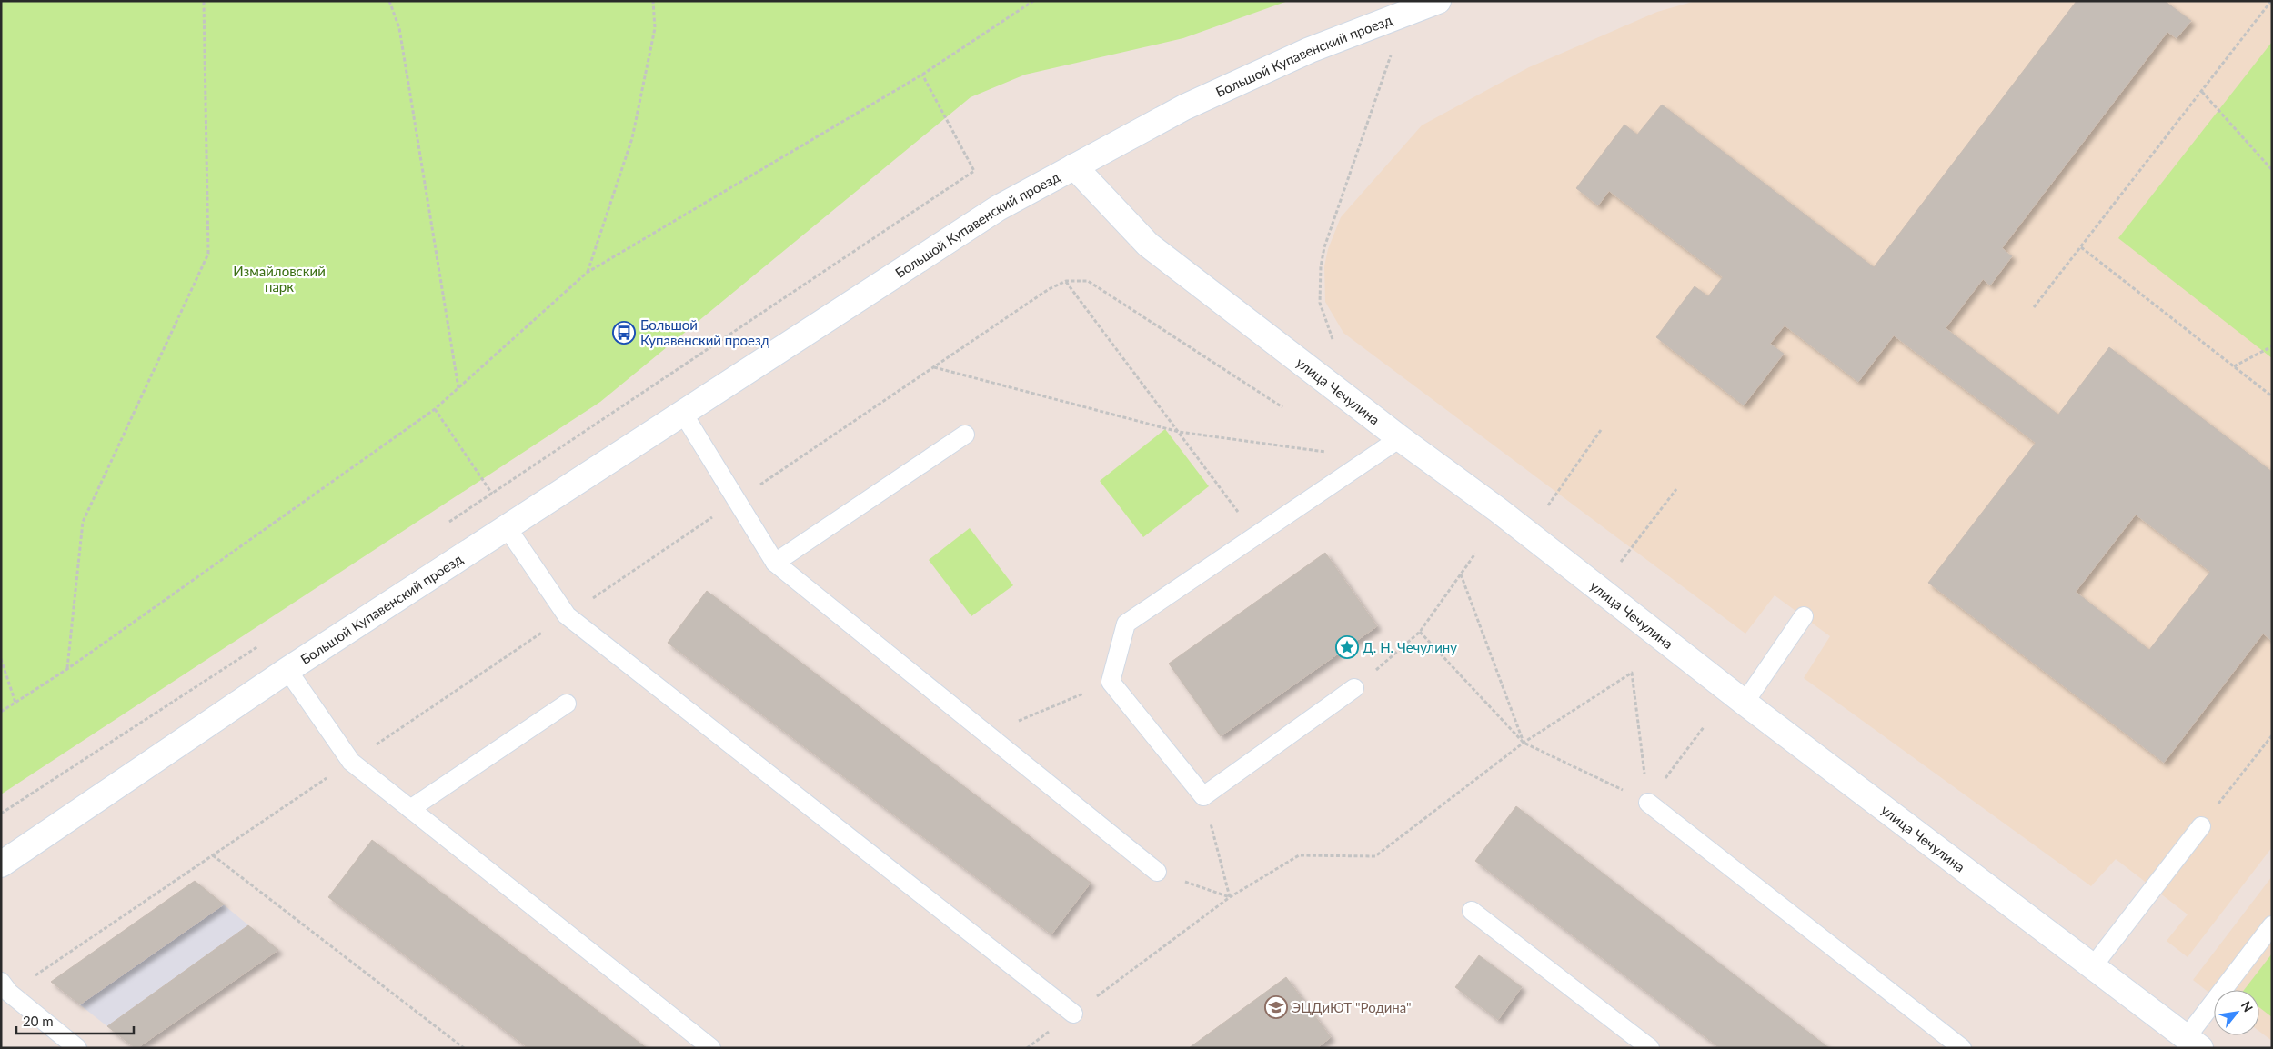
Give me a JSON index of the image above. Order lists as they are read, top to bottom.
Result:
{
  "streets": {
    "main road": ["Большой Купавенский проезд", "улица Чечулина"]
  },
  "crossings": [
    ["Большой Купавенский проезд", "улица Чечулина"]
  ],
  "parks": ["Измайловский парк"],
  "places": {
    "bus stop": ["Большой Купавенский проезд"],
    "place": ["Д. Н. Чечулину"],
    "school or university": ["ЭЦДиЮТ \"Родина\""]
  },
  "scale_bar": "20 m",
  "north": "top right"
}
